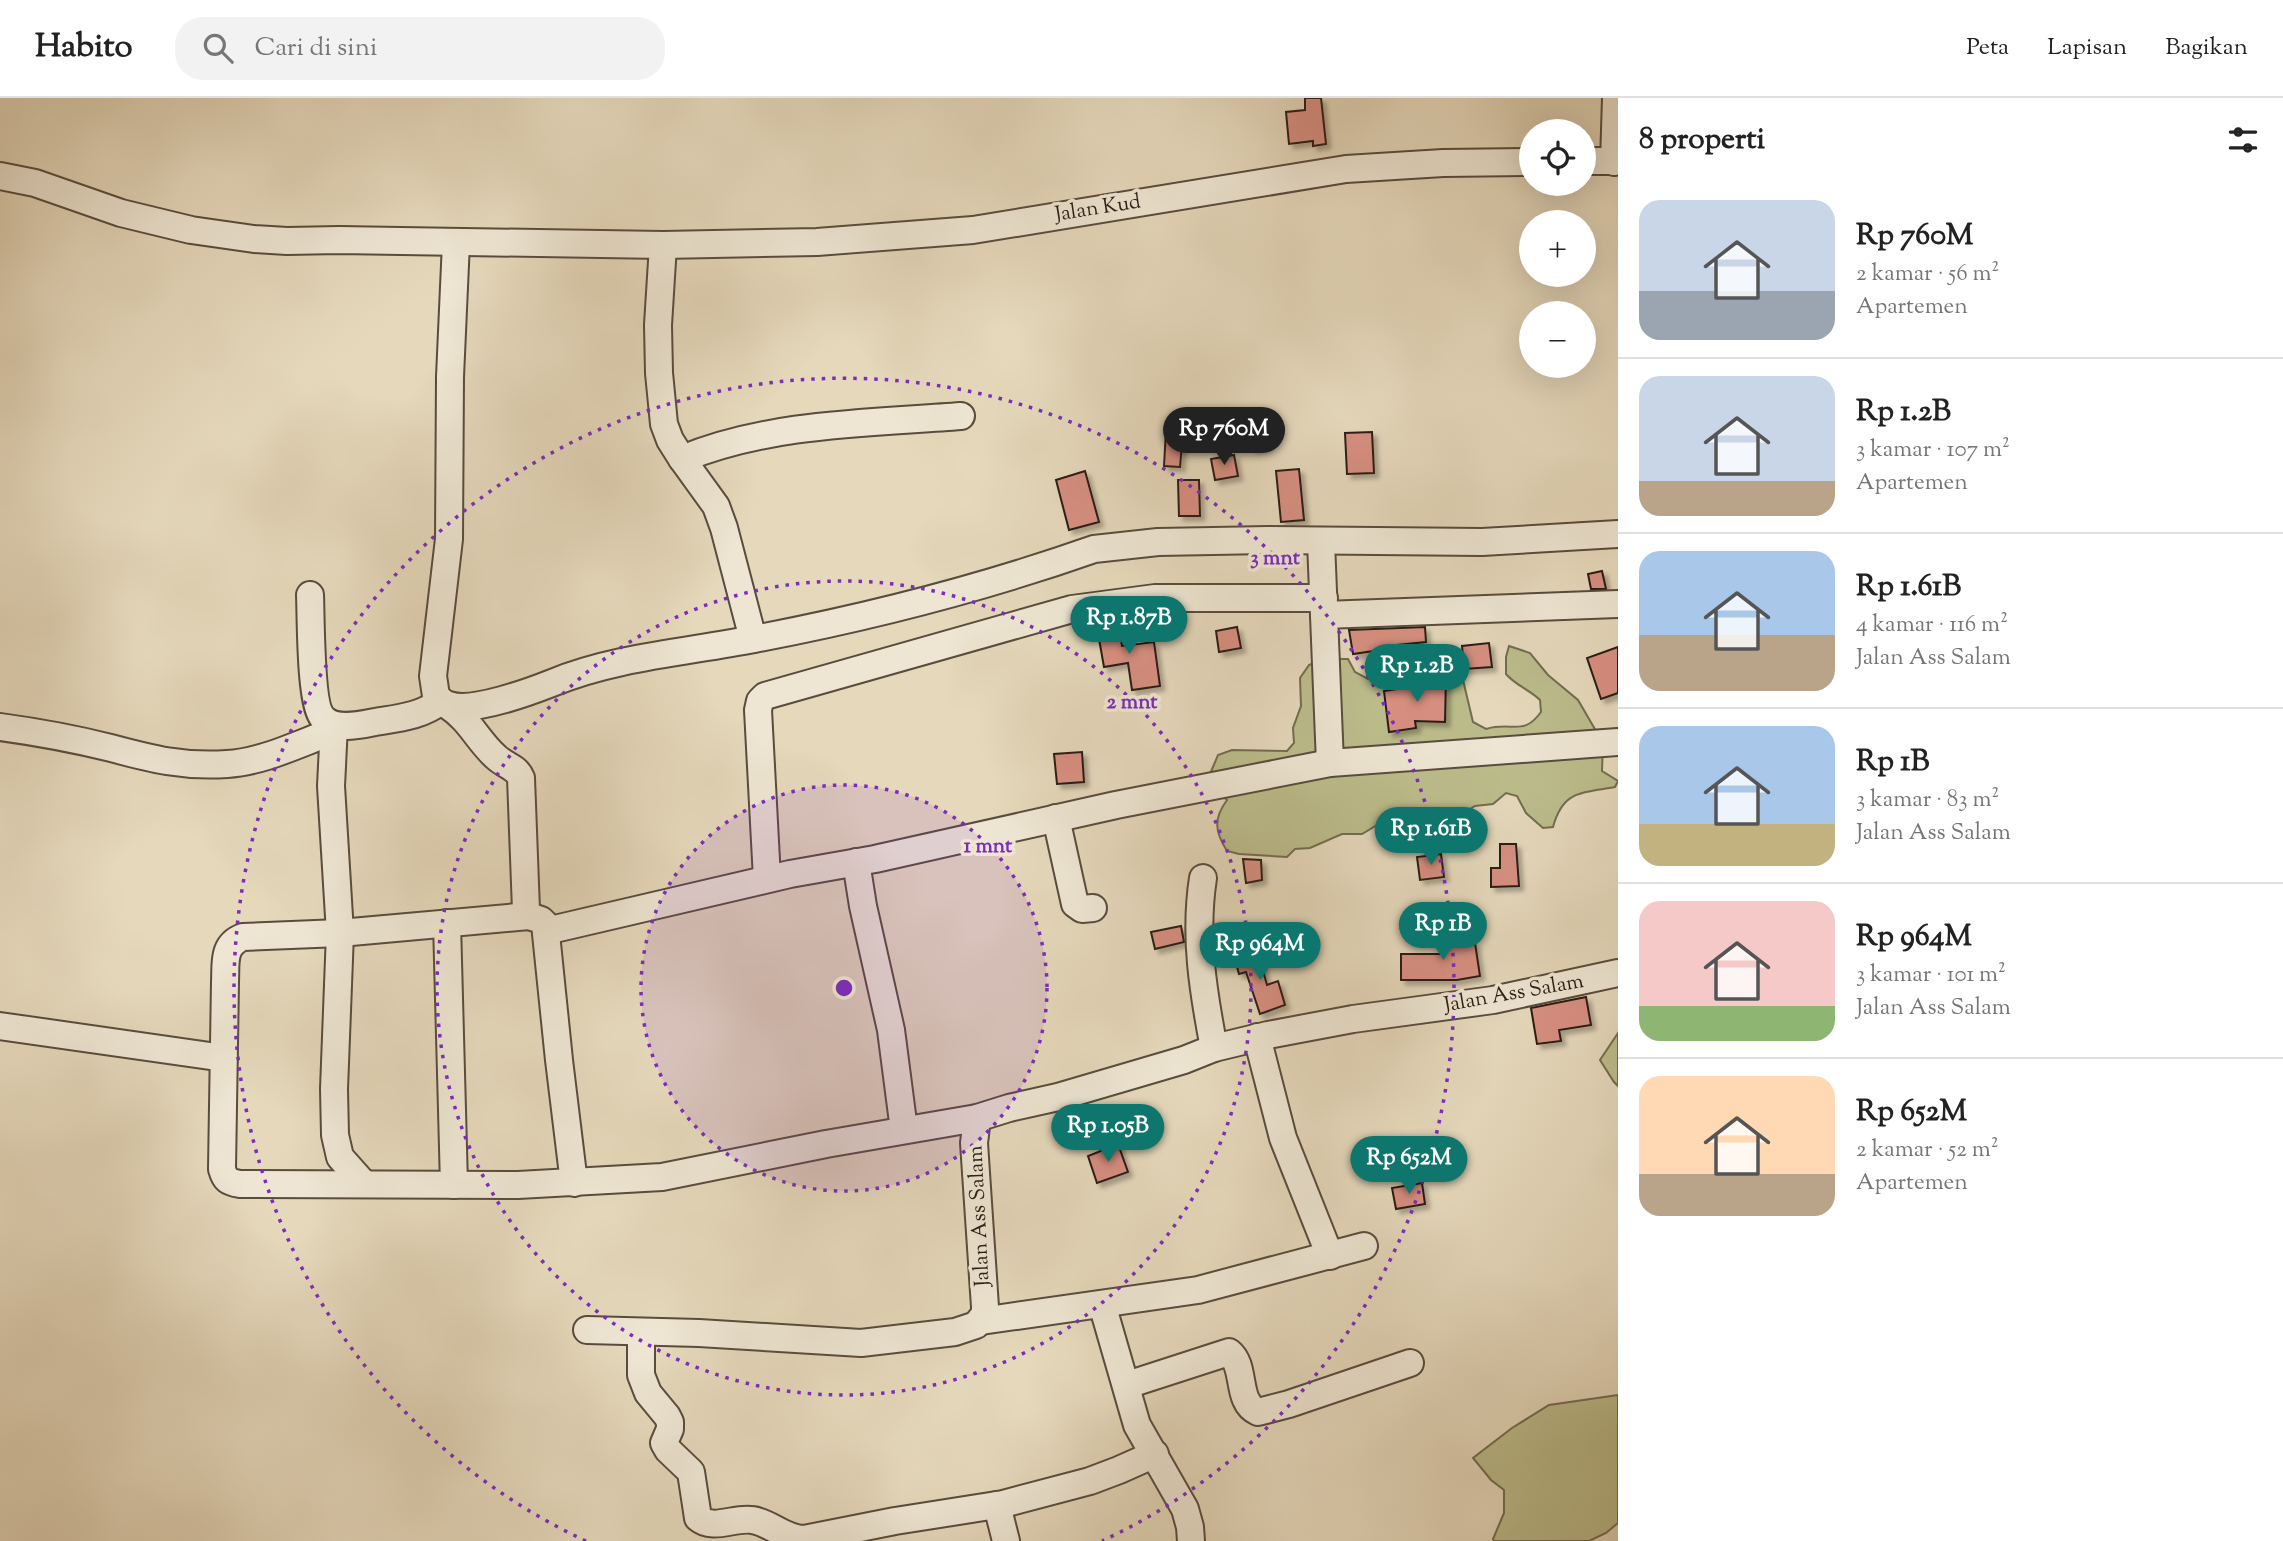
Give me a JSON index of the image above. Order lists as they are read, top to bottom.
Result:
{
  "streets": {
    "street": ["Jalan Kud", "Jalan Ass Salam"]
  },
  "page": {
    "header": "Habito",
    "search": "Cari di sini",
    "nav": ["Peta", "Lapisan", "Bagikan"],
    "heading": "8 properti",
    "map_buttons": ["+", "−"],
    "list": [
      {
        "name": "Rp 760M",
        "note": "2 kamar · 56 m² · Apartemen"
      },
      {
        "name": "Rp 1.2B",
        "note": "3 kamar · 107 m² · Apartemen"
      },
      {
        "name": "Rp 1.61B",
        "note": "4 kamar · 116 m² · Jalan Ass Salam"
      },
      {
        "name": "Rp 1B",
        "note": "3 kamar · 83 m² · Jalan Ass Salam"
      },
      {
        "name": "Rp 964M",
        "note": "3 kamar · 101 m² · Jalan Ass Salam"
      },
      {
        "name": "Rp 652M",
        "note": "2 kamar · 52 m² · Apartemen"
      }
    ],
    "price": [
      "Rp 760M",
      "Rp 1.87B",
      "Rp 1.2B",
      "Rp 1.61B",
      "Rp 1B",
      "Rp 964M",
      "Rp 1.05B",
      "Rp 652M"
    ]
  },
  "rings": ["3 mnt", "2 mnt", "1 mnt"]
}
